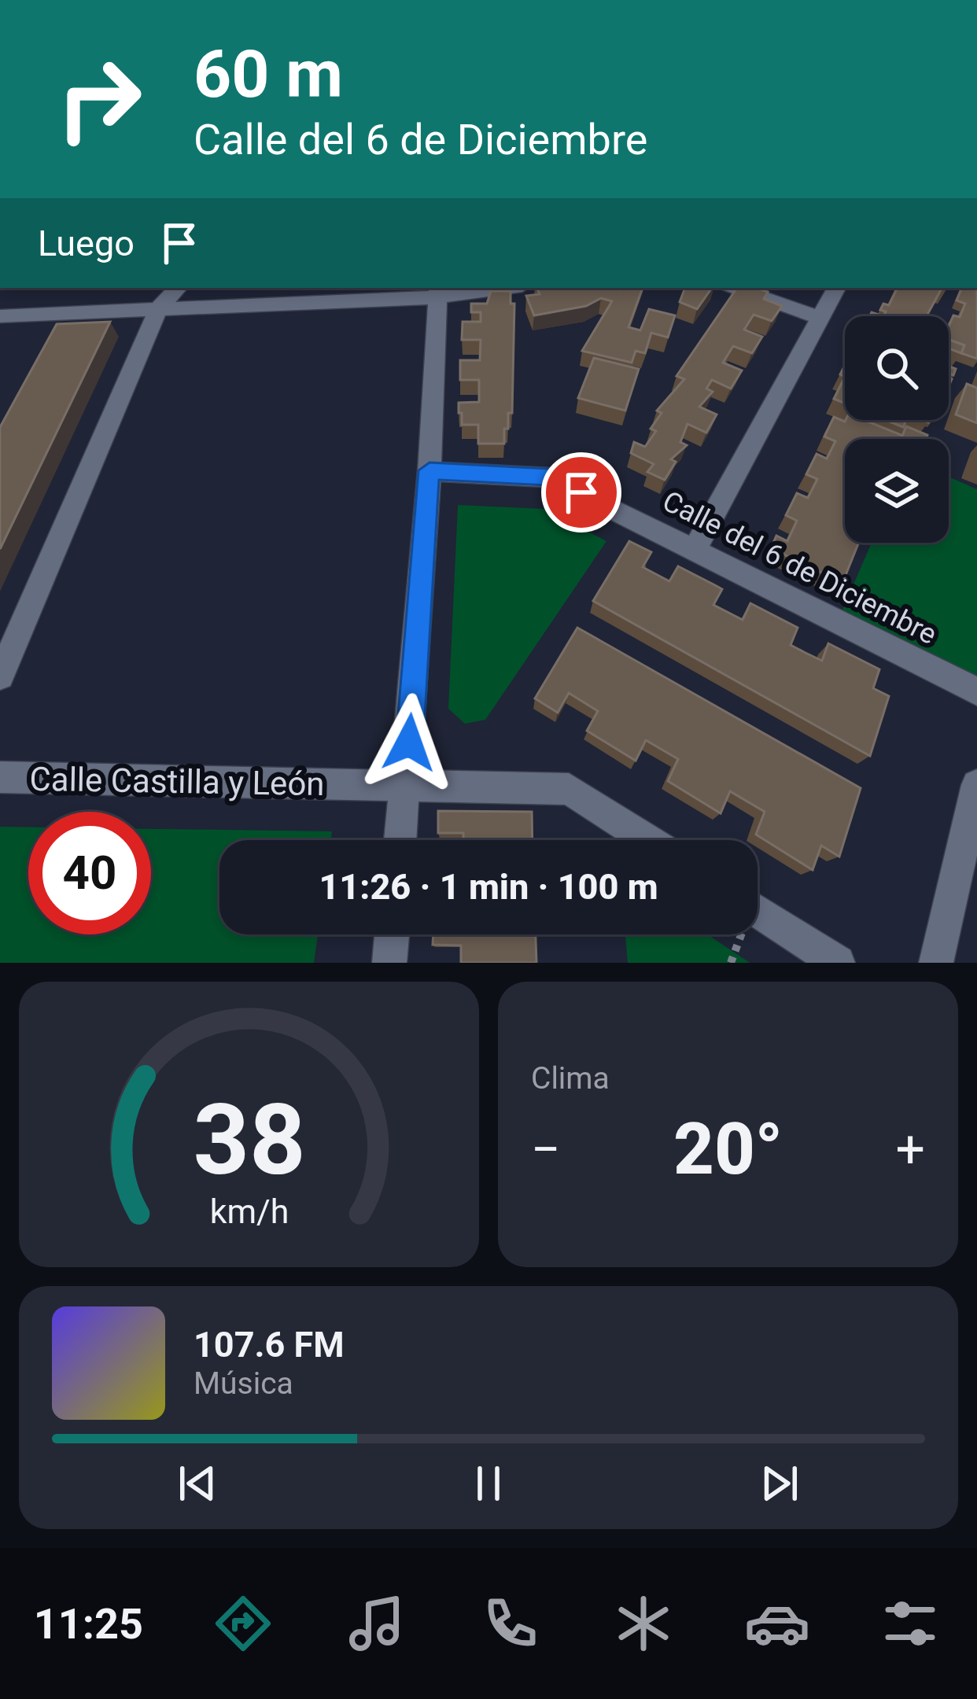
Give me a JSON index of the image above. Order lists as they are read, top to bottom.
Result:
{
  "streets": {
    "street": ["Calle del 6 de Diciembre", "Calle Castilla y León"]
  },
  "page": {
    "turn": ["60 m", "Calle del 6 de Diciembre"],
    "then": "Luego",
    "limit": "40",
    "trip": "11:26 · 1 min · 100 m",
    "tile": "Clima",
    "heat": ["−", "20°", "+"],
    "song": ["107.6 FM", "Música"],
    "tabs": "11:25",
    "gauge": ["38", "km/h"]
  }
}
